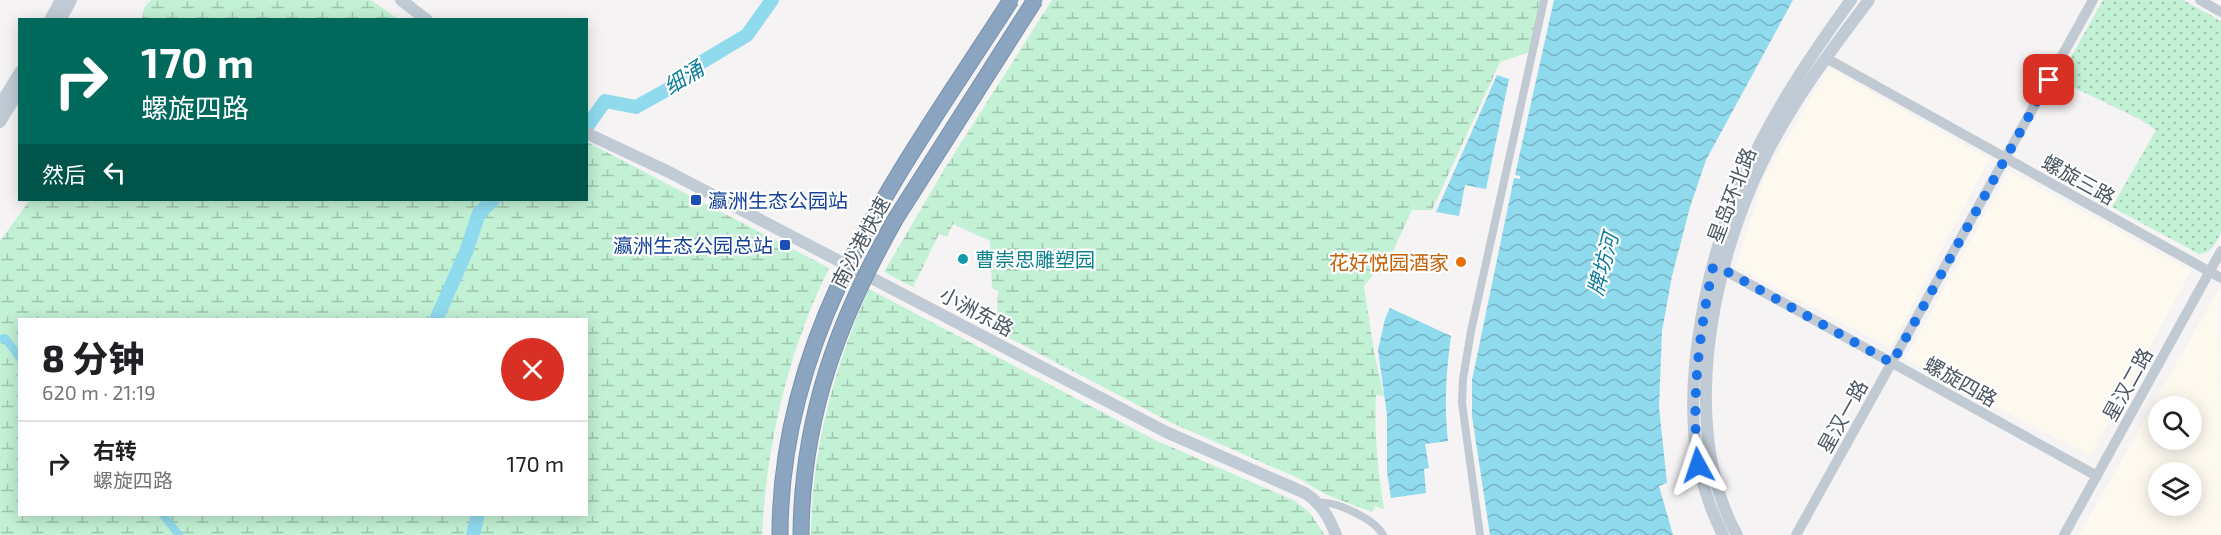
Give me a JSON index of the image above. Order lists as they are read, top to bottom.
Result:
{
  "streets": {
    "highway": ["南沙港快速"],
    "main road": ["星岛环北路", "小洲东路"],
    "street": [
      "螺旋三路",
      "螺旋四路",
      "星汉二路",
      "星汉一路"
    ]
  },
  "crossings": [
    ["螺旋三路", "星岛环北路"],
    ["螺旋三路", "星汉二路"],
    ["螺旋三路", "星汉一路"],
    ["星岛环北路", "螺旋四路"],
    ["螺旋四路", "星汉二路"],
    ["螺旋四路", "星汉一路"]
  ],
  "water": ["细涌", "牌坊河"],
  "places": {
    "transit": ["瀛洲生态公园站", "瀛洲生态公园总站"],
    "other": ["曹崇思雕塑园", "花好悦园酒家"]
  },
  "page": {
    "turn": ["170 m", "螺旋四路"],
    "then": "然后",
    "heading": ["8 分钟", "620 m · 21:19"],
    "list": [
      {
        "name": "右转",
        "note": "螺旋四路",
        "value": "170 m"
      }
    ]
  }
}
